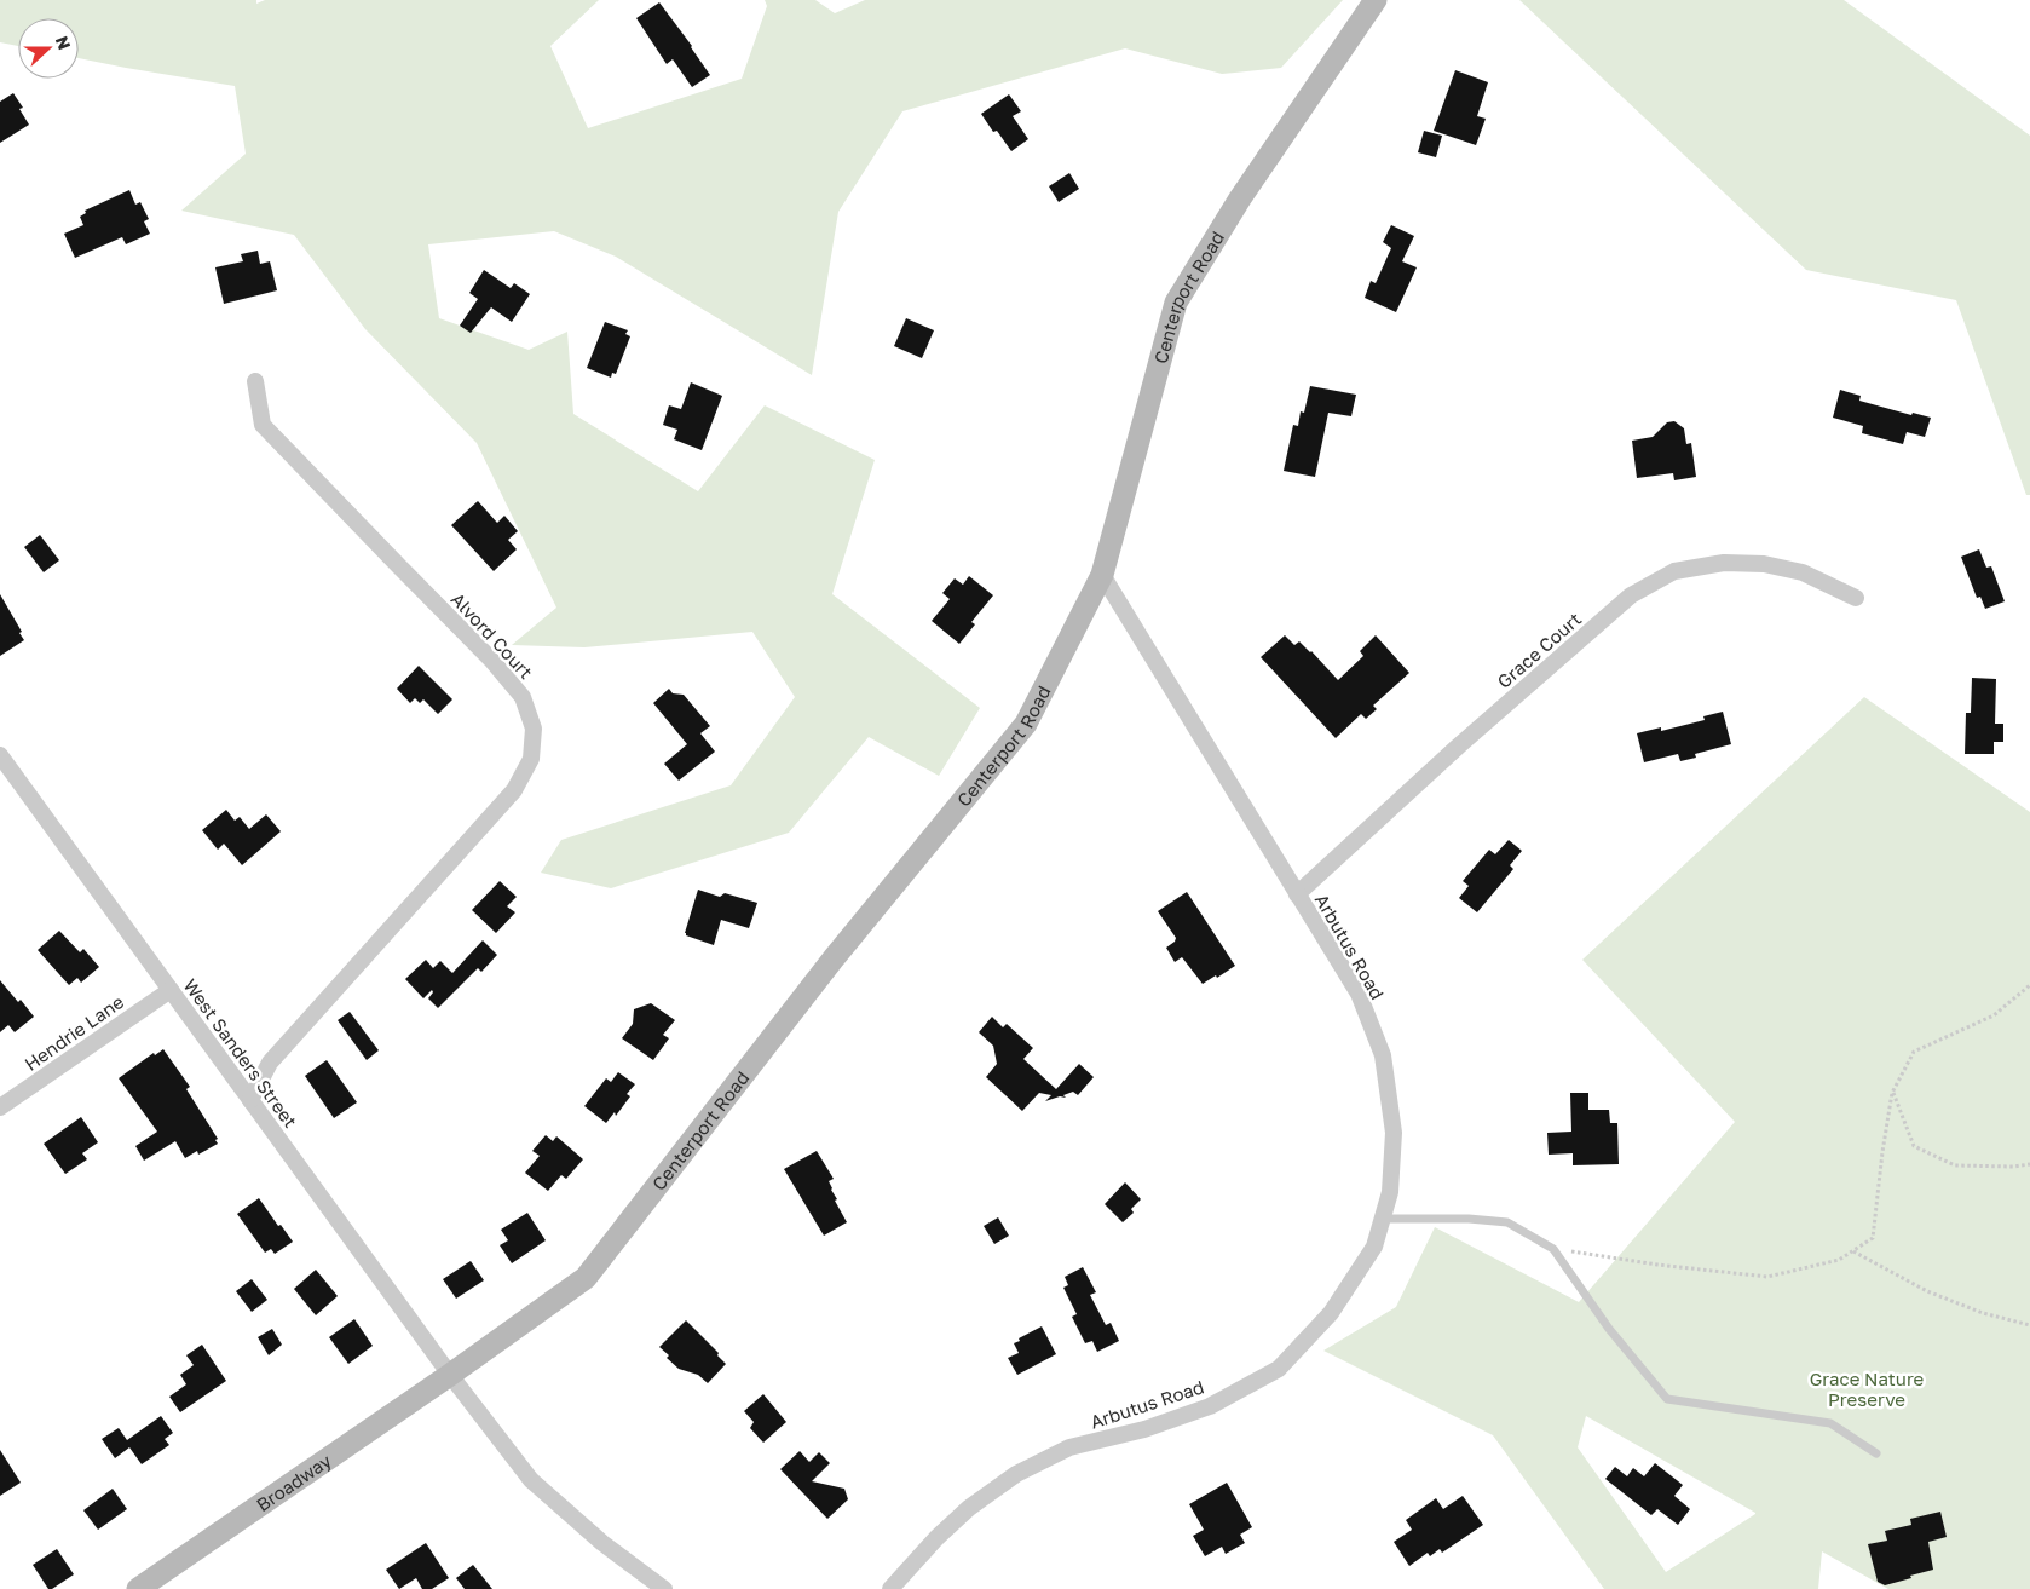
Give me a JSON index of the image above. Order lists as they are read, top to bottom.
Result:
{
  "streets": {
    "main road": ["Centerport Road", "Broadway"],
    "street": [
      "Alvord Court",
      "Grace Court",
      "Arbutus Road",
      "Hendrie Lane",
      "West Sanders Street"
    ]
  },
  "crossings": [
    ["Centerport Road", "Arbutus Road"],
    ["Centerport Road", "West Sanders Street"],
    ["Centerport Road", "Broadway"],
    ["Alvord Court", "West Sanders Street"],
    ["Grace Court", "Arbutus Road"],
    ["Hendrie Lane", "West Sanders Street"],
    ["West Sanders Street", "Broadway"]
  ],
  "parks": ["Grace Nature Preserve"],
  "north": "right"
}
